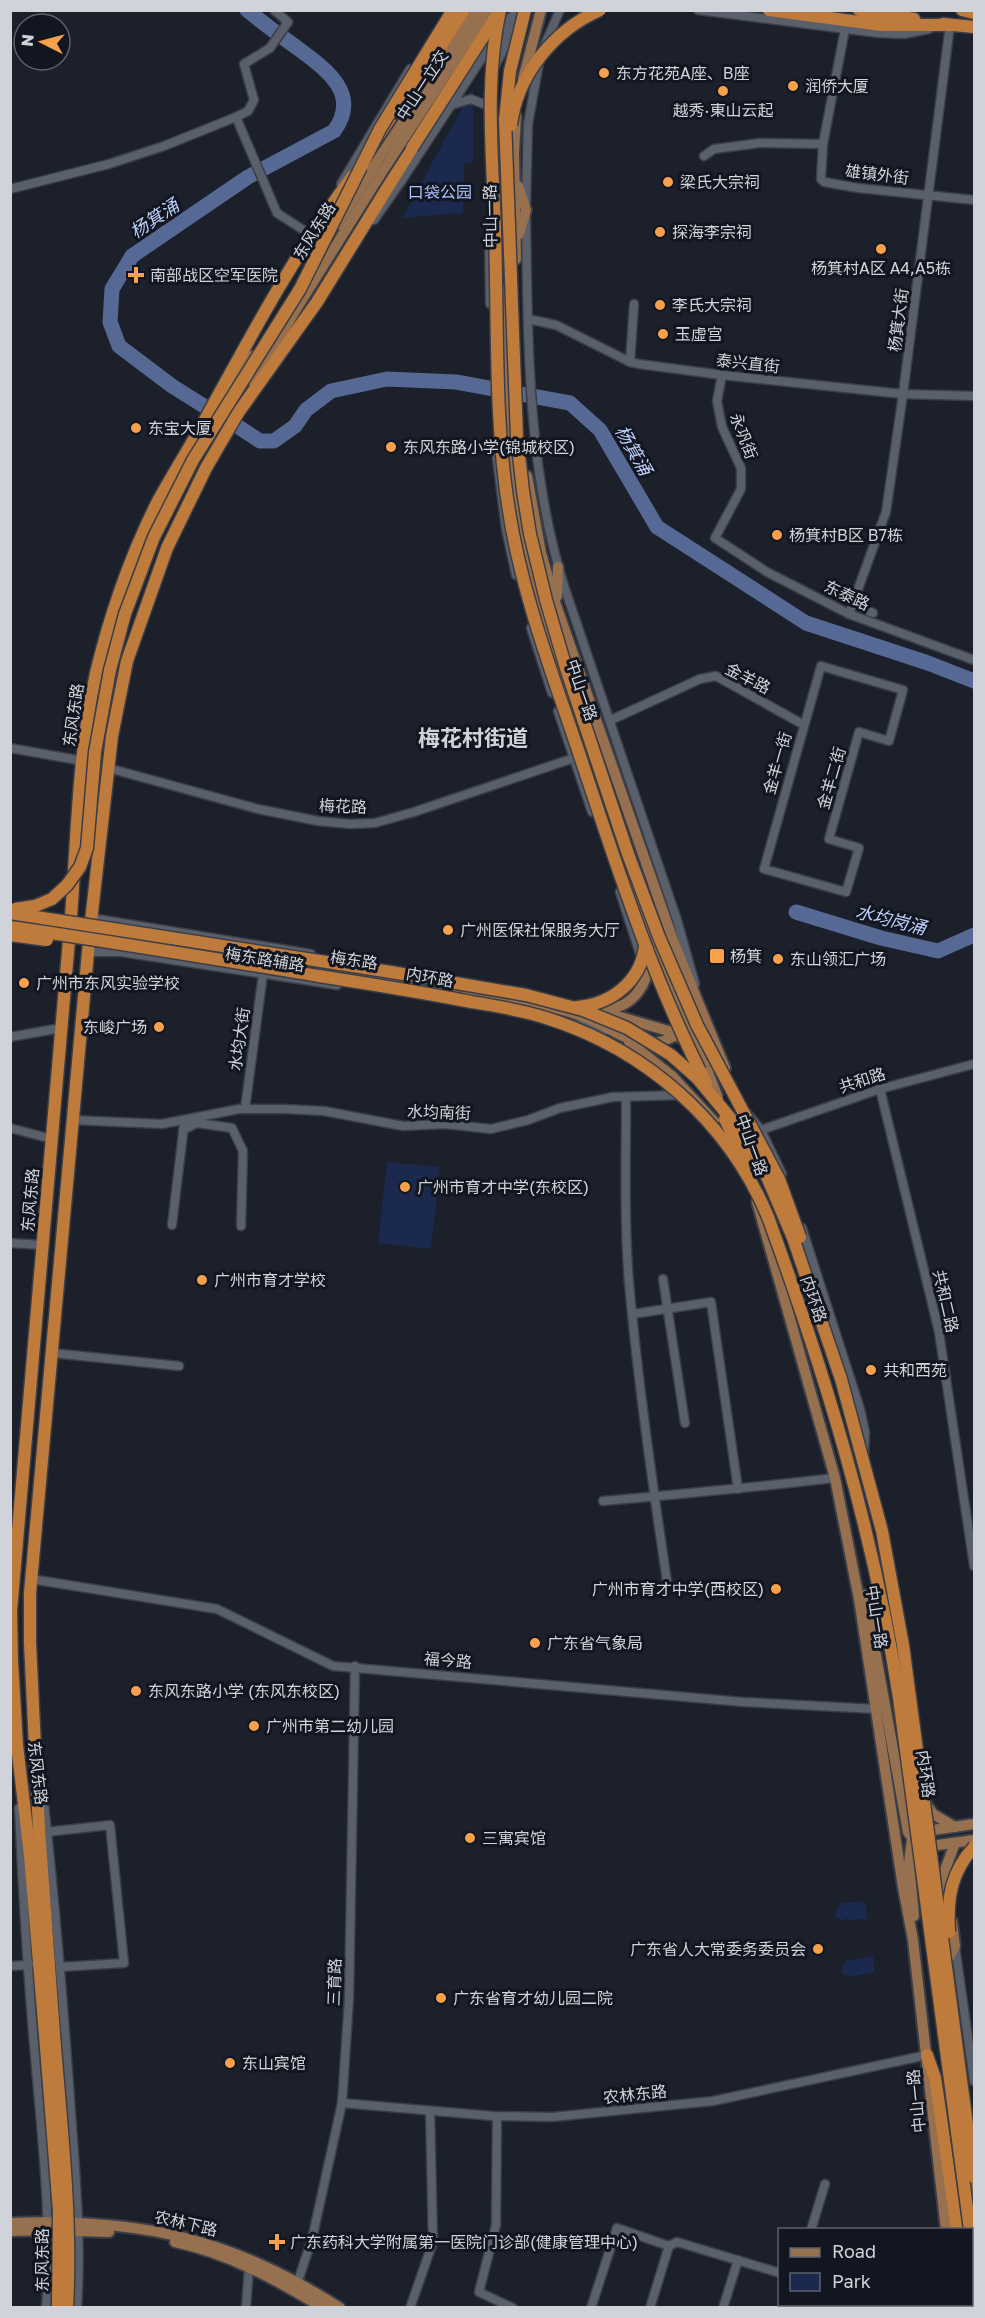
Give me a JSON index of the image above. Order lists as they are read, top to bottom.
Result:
{
  "streets": {
    "highway": ["东风东路", "内环路"],
    "main road": [
      "中山一立交",
      "中山一路",
      "梅东路",
      "农林下路"
    ],
    "street": [
      "雄镇外街",
      "杨箕大街",
      "泰兴直街",
      "永巩街",
      "东泰路",
      "金羊路",
      "金羊一街",
      "金羊二街",
      "梅花路",
      "梅东路辅路",
      "水均大街",
      "共和路",
      "水均南街",
      "共和二路",
      "福今路",
      "三育路",
      "农林东路"
    ]
  },
  "crossings": [
    ["中山一立交", "东风东路"],
    ["雄镇外街", "杨箕大街"],
    ["中山一路", "梅东路"],
    ["中山一路", "福今路"],
    ["中山一路", "农林东路"],
    ["东风东路", "梅花路"],
    ["东风东路", "梅东路辅路"],
    ["东风东路", "梅东路"],
    ["东风东路", "水均南街"],
    ["东风东路", "福今路"],
    ["杨箕大街", "泰兴直街"],
    ["杨箕大街", "东泰路"],
    ["泰兴直街", "永巩街"],
    ["永巩街", "东泰路"],
    ["金羊路", "金羊一街"],
    ["金羊一街", "金羊二街"],
    ["梅东路辅路", "梅东路"],
    ["梅东路辅路", "水均大街"],
    ["水均大街", "水均南街"],
    ["共和路", "共和二路"],
    ["福今路", "三育路"],
    ["三育路", "农林东路"],
    ["三育路", "农林下路"]
  ],
  "districts": ["梅花村街道"],
  "water": ["杨箕涌", "水均岗涌"],
  "parks": ["口袋公园"],
  "places": {
    "other": [
      "东方花苑A座、B座",
      "润侨大厦",
      "越秀·東山云起",
      "梁氏大宗祠",
      "探海李宗祠",
      "杨箕村A区 A4,A5栋",
      "李氏大宗祠",
      "玉虛宫",
      "东宝大厦",
      "东风东路小学(锦城校区)",
      "杨箕村B区 B7栋",
      "广州医保社保服务大厅",
      "东山领汇广场",
      "广州市东风实验学校",
      "东峻广场",
      "广州市育才中学(东校区)",
      "广州市育才学校",
      "共和西苑",
      "广州市育才中学(西校区)",
      "广东省气象局",
      "东风东路小学 (东风东校区)",
      "广州市第二幼儿园",
      "三寓宾馆",
      "广东省人大常委务委员会",
      "广东省育才幼儿园二院",
      "东山宾馆"
    ],
    "health": ["南部战区空军医院", "广东药科大学附属第一医院门诊部(健康管理中心)"],
    "transit": ["杨箕"]
  },
  "legend": ["Road", "Park"],
  "north": "left"
}
